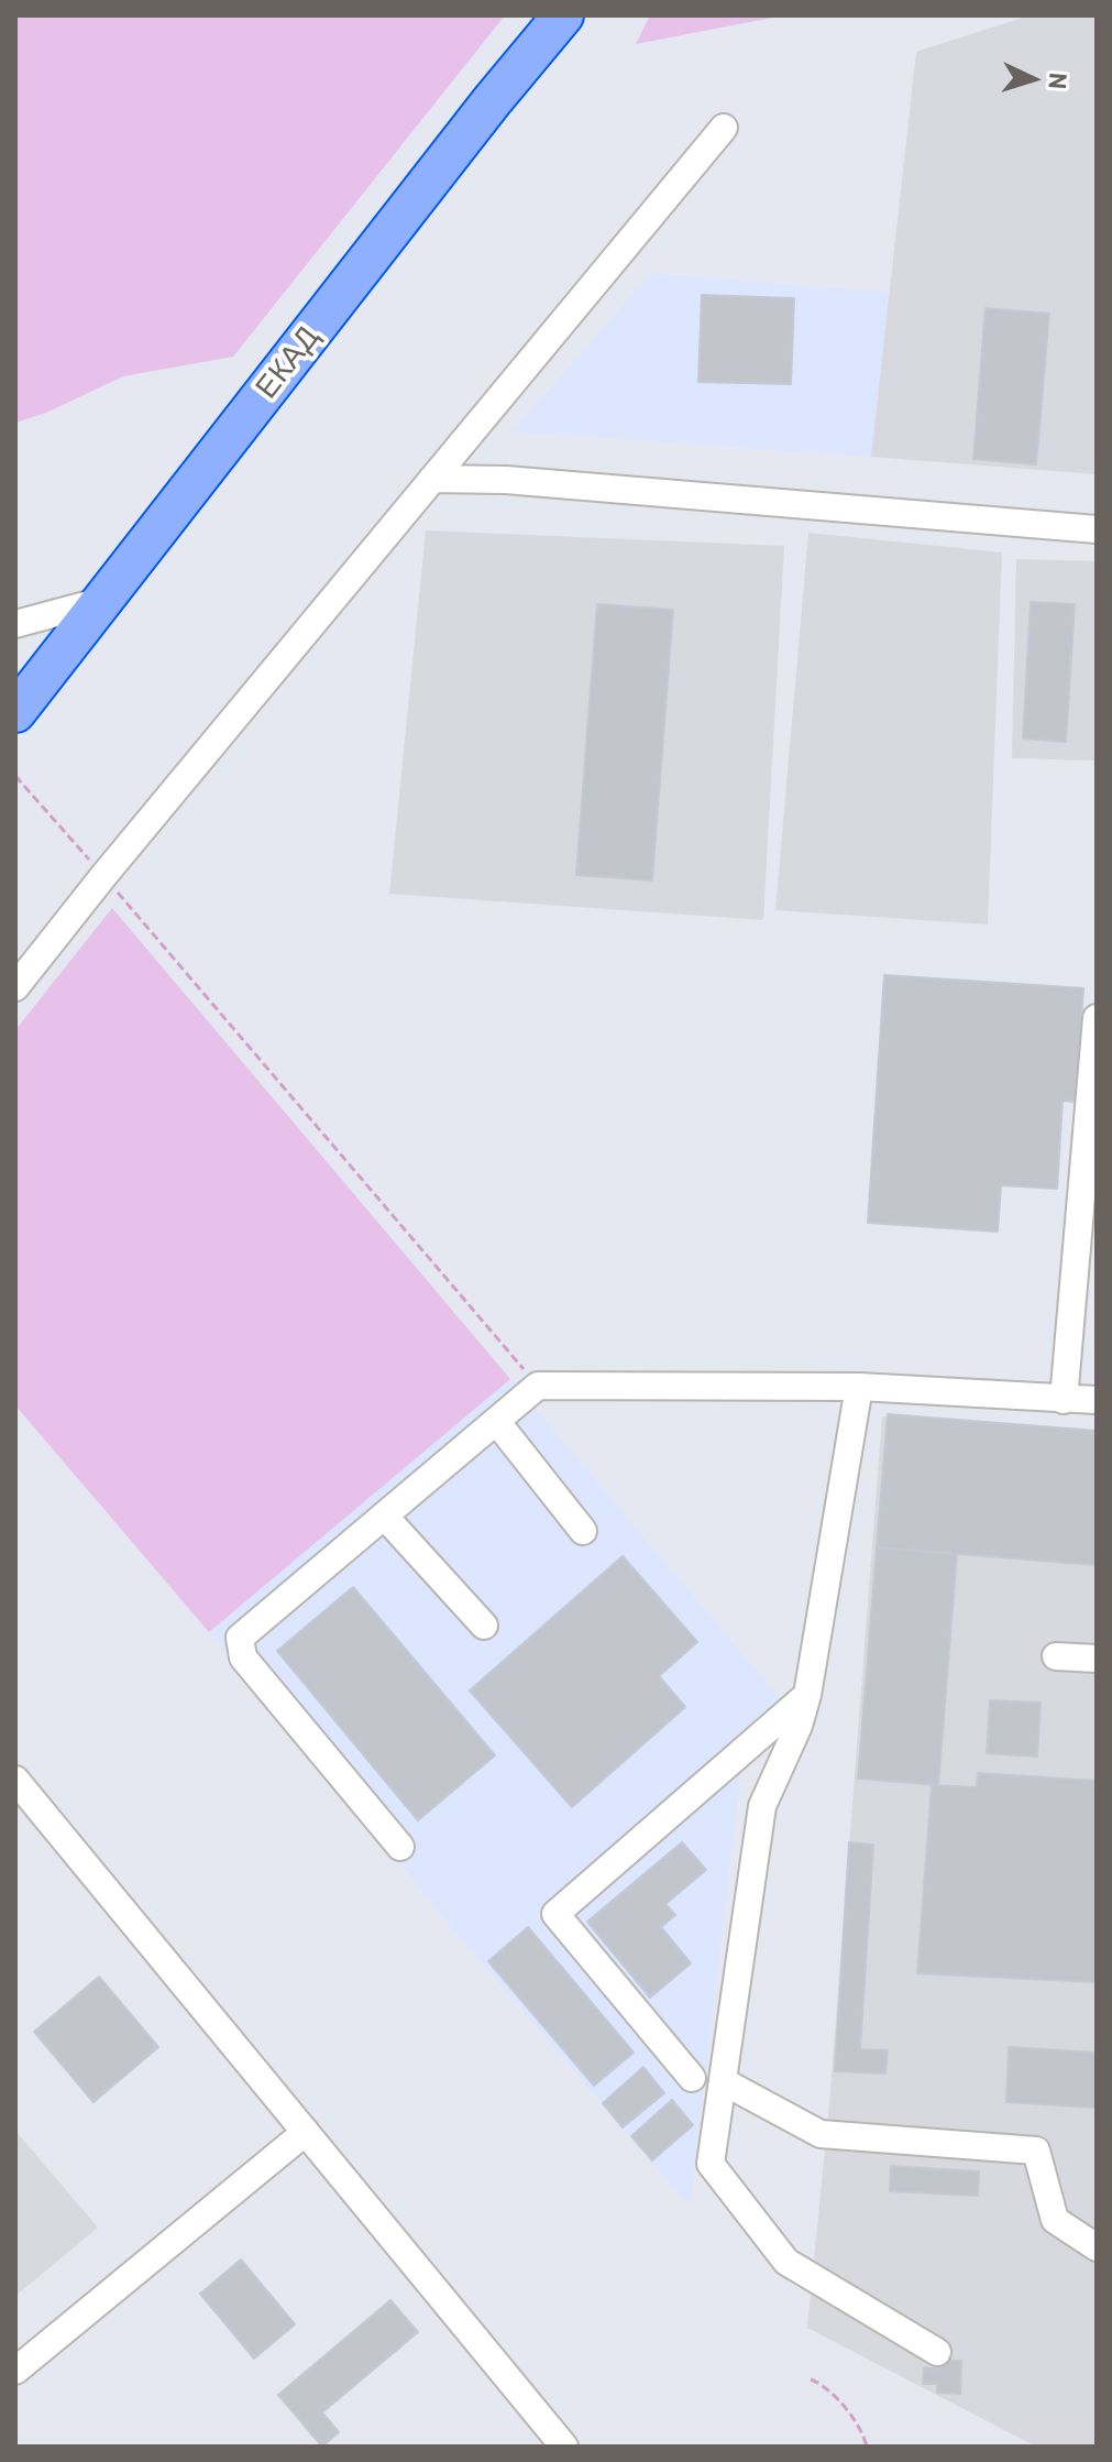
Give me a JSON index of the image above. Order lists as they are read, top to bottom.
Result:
{
  "streets": {
    "highway": ["ЕКАД"]
  },
  "north": "right"
}
